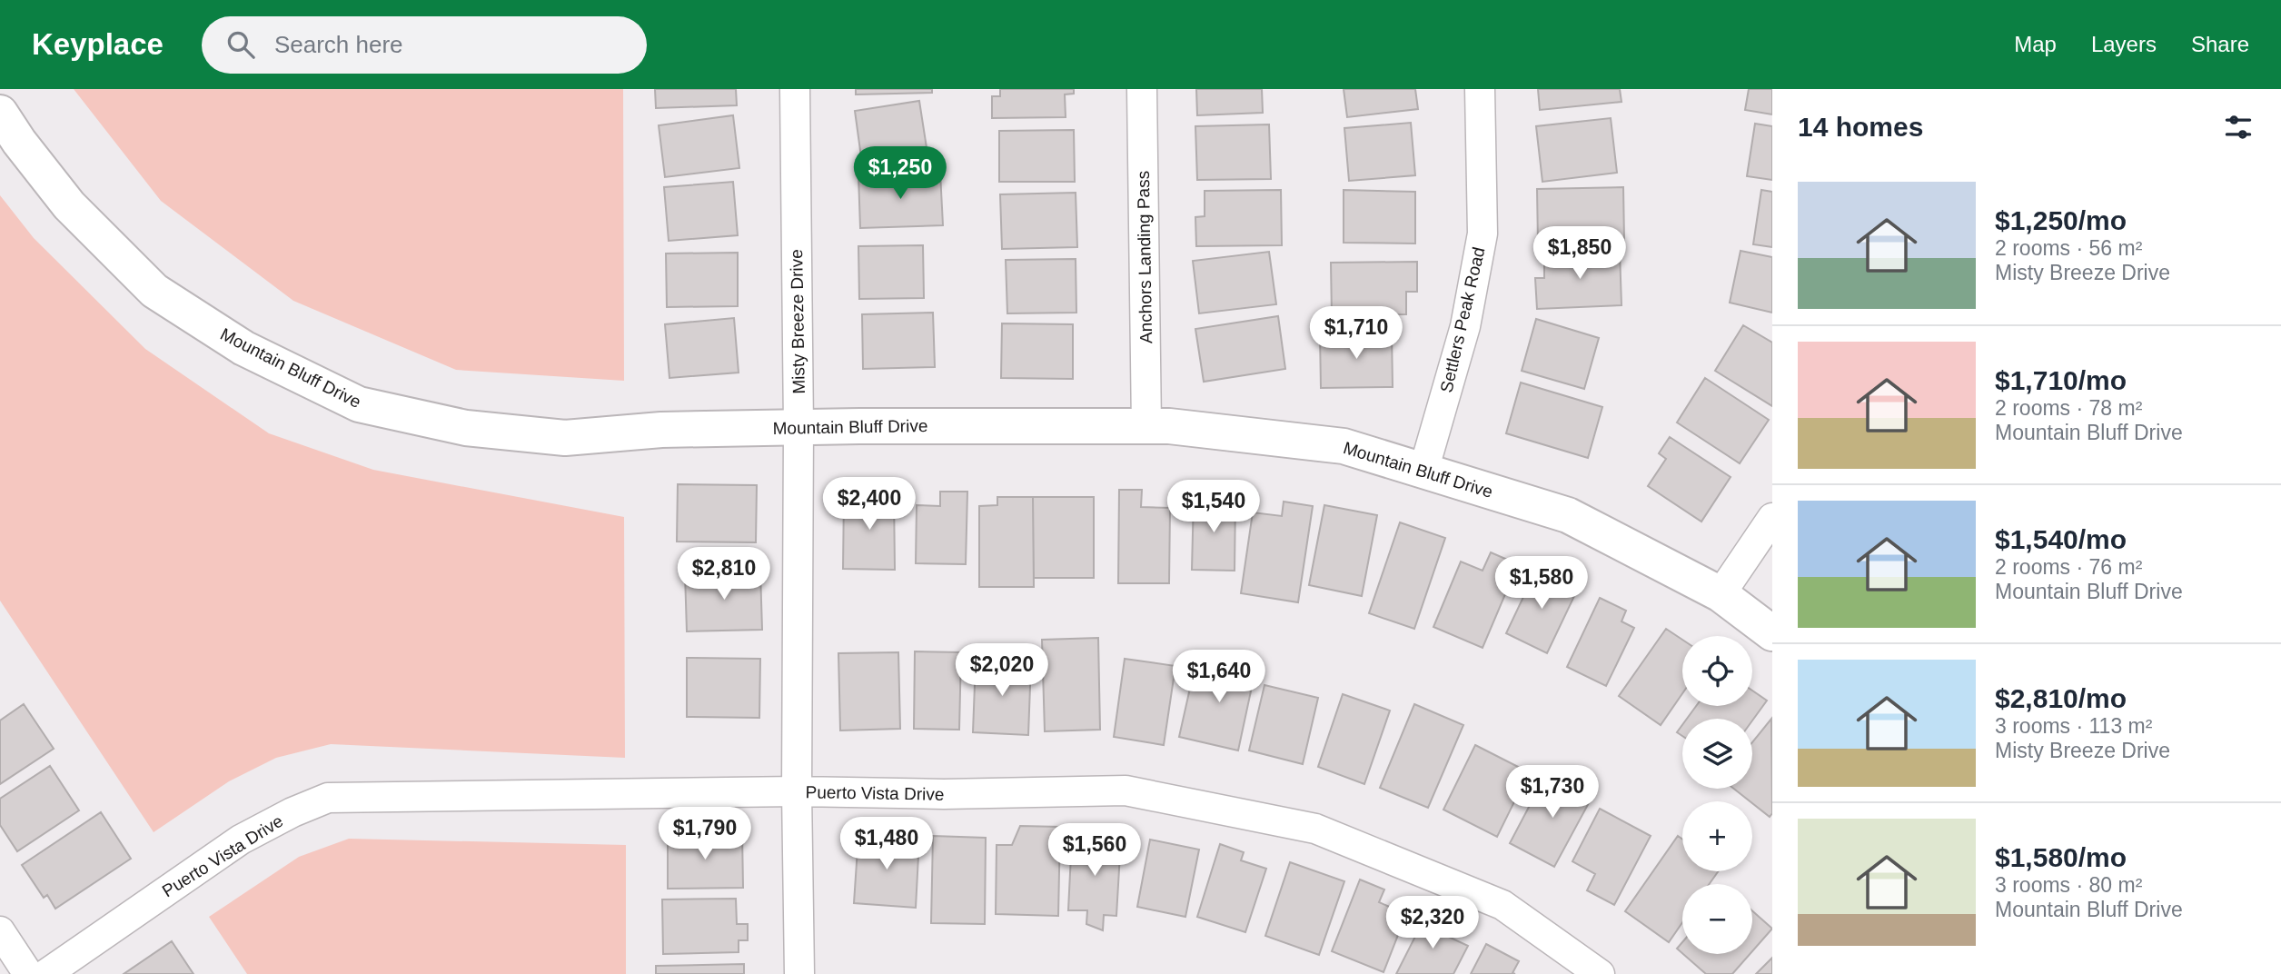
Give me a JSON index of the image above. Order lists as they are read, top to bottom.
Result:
{
  "streets": {
    "street": [
      "Anchors Landing Pass",
      "Settlers Peak Road",
      "Misty Breeze Drive",
      "Mountain Bluff Drive",
      "Puerto Vista Drive"
    ]
  },
  "crossings": [
    ["Anchors Landing Pass", "Mountain Bluff Drive"],
    ["Settlers Peak Road", "Mountain Bluff Drive"],
    ["Misty Breeze Drive", "Mountain Bluff Drive"],
    ["Misty Breeze Drive", "Puerto Vista Drive"]
  ],
  "page": {
    "header": "Keyplace",
    "search": "Search here",
    "nav": ["Map", "Layers", "Share"],
    "heading": "14 homes",
    "price": [
      "$1,250",
      "$1,850",
      "$1,710",
      "$2,400",
      "$1,540",
      "$2,810",
      "$1,580",
      "$2,020",
      "$1,640",
      "$1,730",
      "$1,790",
      "$1,480",
      "$1,560",
      "$2,320"
    ],
    "list": [
      {
        "name": "$1,250/mo",
        "note": "2 rooms · 56 m² · Misty Breeze Drive"
      },
      {
        "name": "$1,710/mo",
        "note": "2 rooms · 78 m² · Mountain Bluff Drive"
      },
      {
        "name": "$1,540/mo",
        "note": "2 rooms · 76 m² · Mountain Bluff Drive"
      },
      {
        "name": "$2,810/mo",
        "note": "3 rooms · 113 m² · Misty Breeze Drive"
      },
      {
        "name": "$1,580/mo",
        "note": "3 rooms · 80 m² · Mountain Bluff Drive"
      }
    ],
    "map_buttons": ["+", "−"]
  }
}
